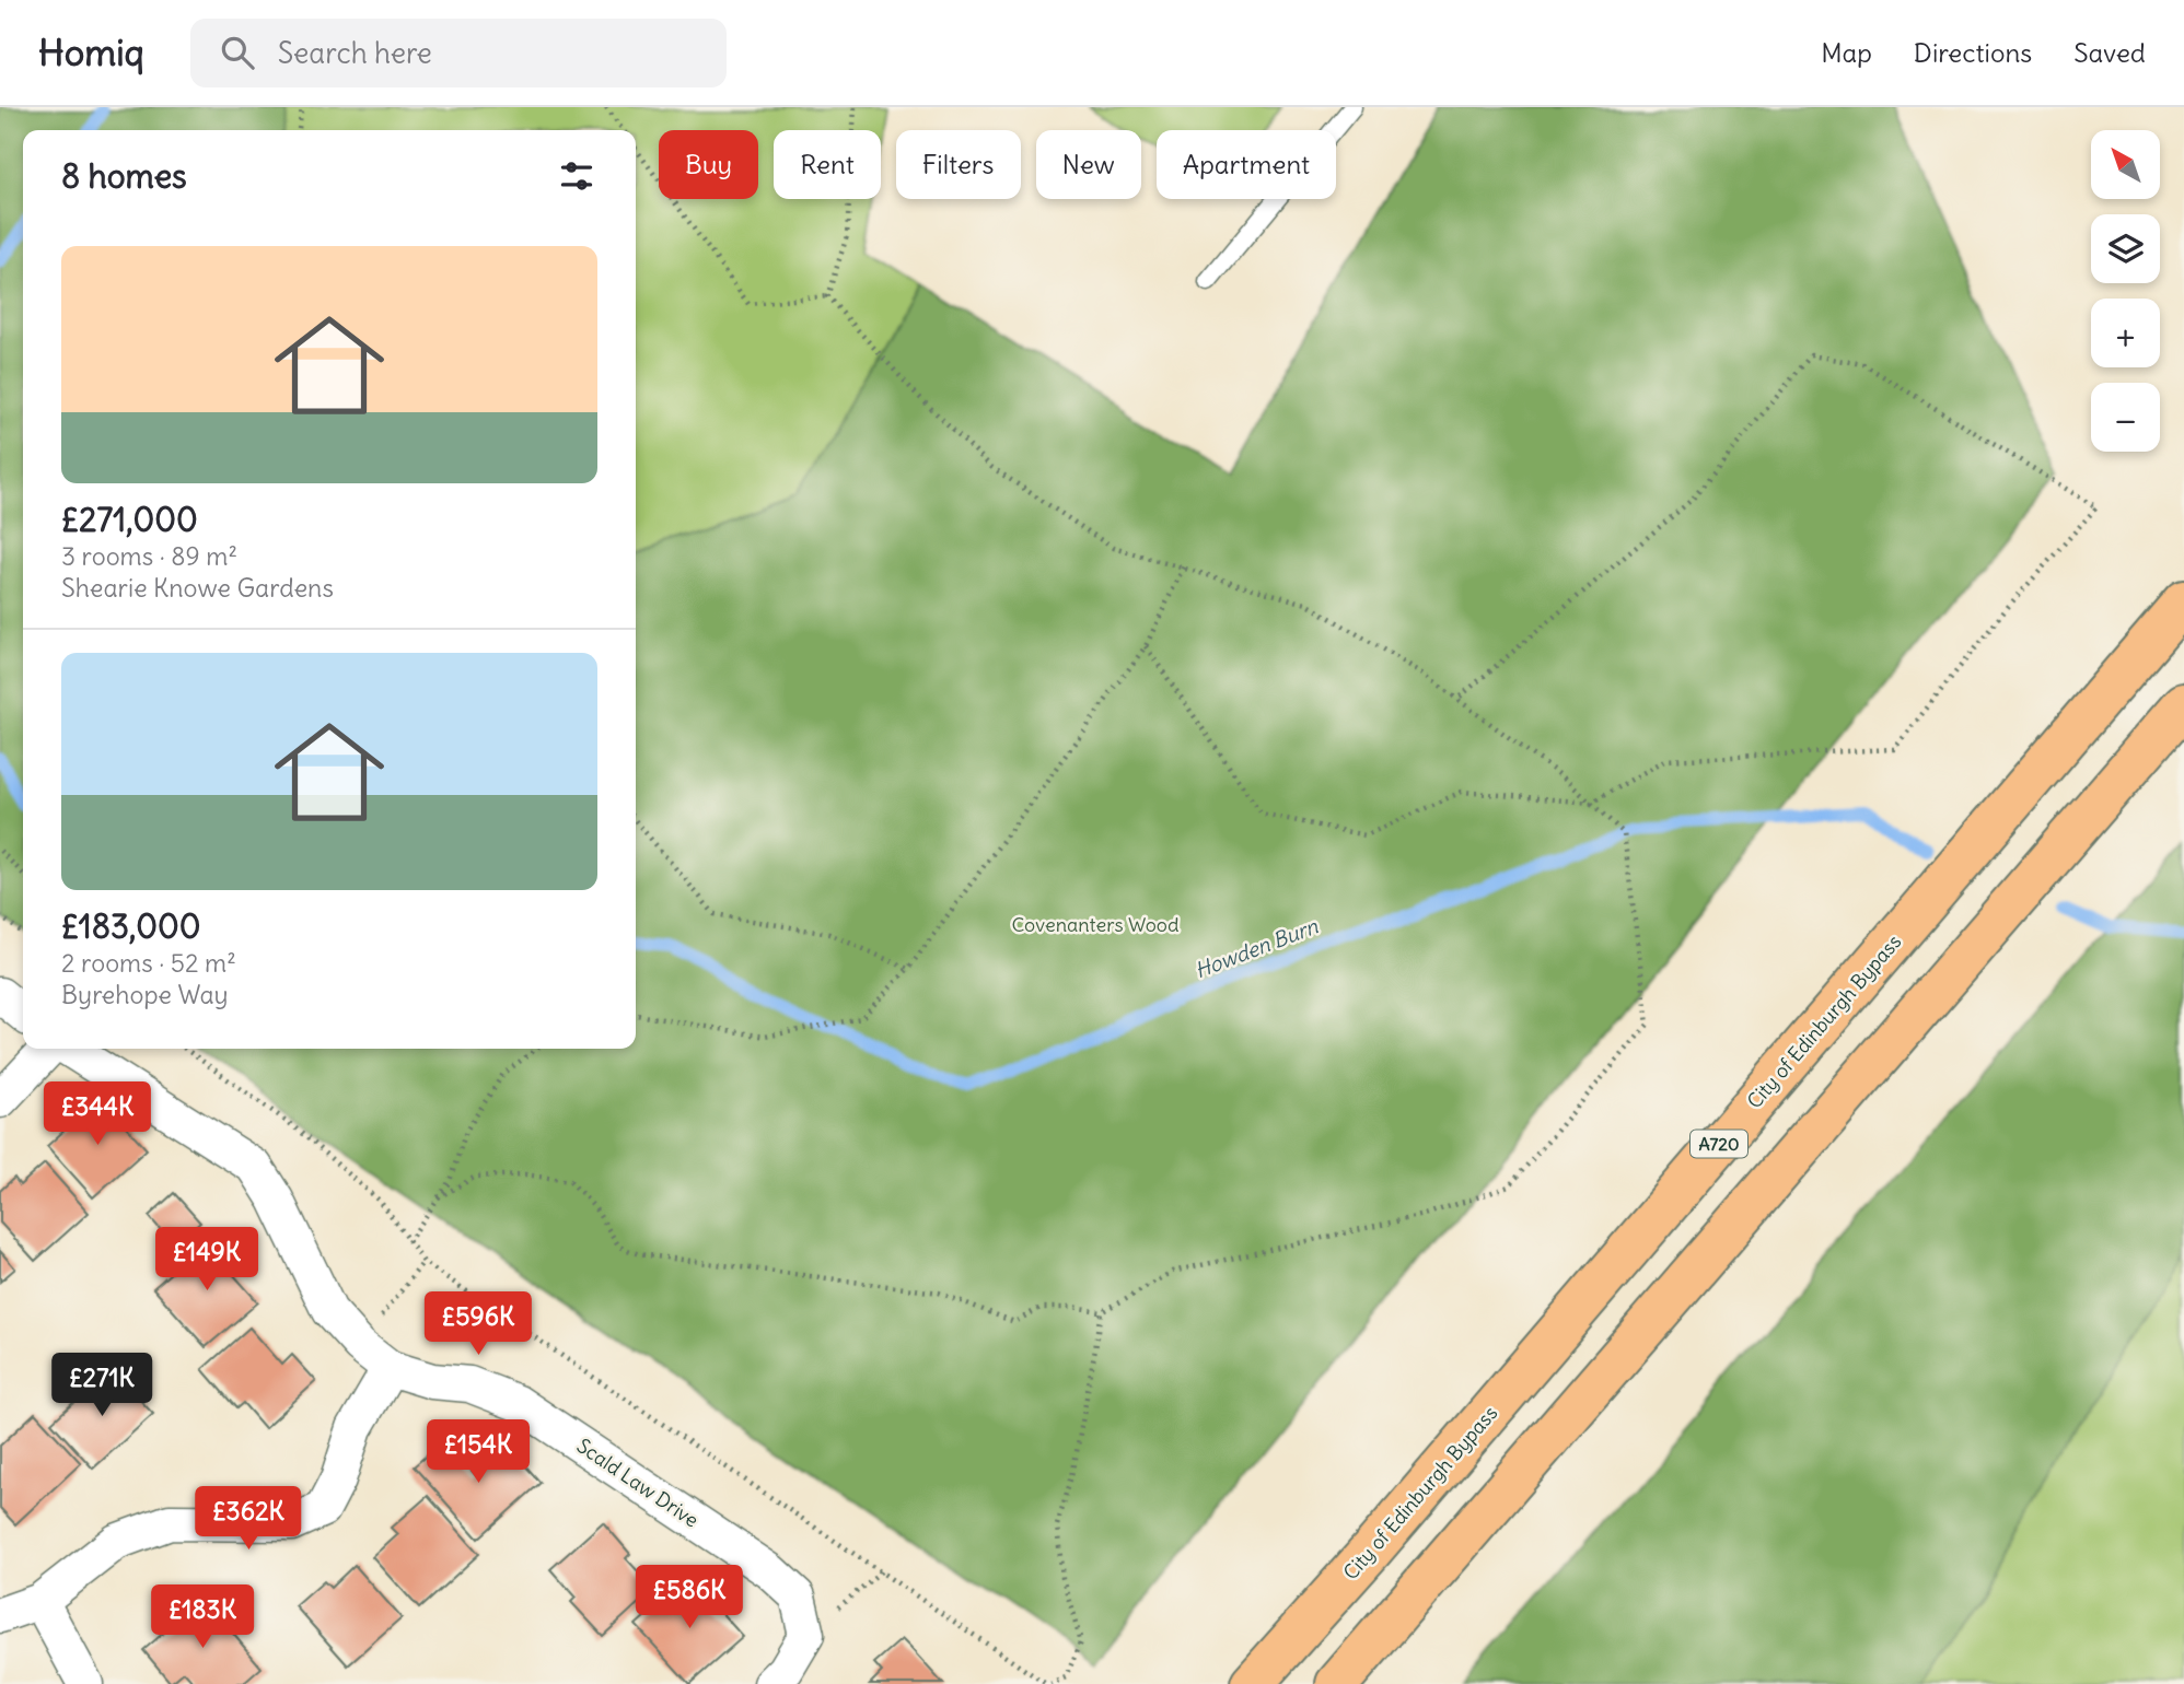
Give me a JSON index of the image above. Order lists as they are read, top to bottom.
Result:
{
  "streets": {
    "highway": ["City of Edinburgh Bypass", "A720"],
    "street": ["Scald Law Drive"]
  },
  "water": ["Howden Burn"],
  "parks": ["Covenanters Wood"],
  "north": "top left",
  "page": {
    "header": "Homiq",
    "search": "Search here",
    "nav": ["Map", "Directions", "Saved"],
    "map_buttons": ["+", "−"],
    "chip": [
      "Buy",
      "Rent",
      "Filters",
      "New",
      "Apartment"
    ],
    "heading": "8 homes",
    "list": [
      {
        "name": "£271,000",
        "note": "3 rooms · 89 m² · Shearie Knowe Gardens"
      },
      {
        "name": "£183,000",
        "note": "2 rooms · 52 m² · Byrehope Way"
      }
    ],
    "price": [
      "£344K",
      "£149K",
      "£596K",
      "£271K",
      "£154K",
      "£362K",
      "£586K",
      "£183K"
    ]
  }
}
